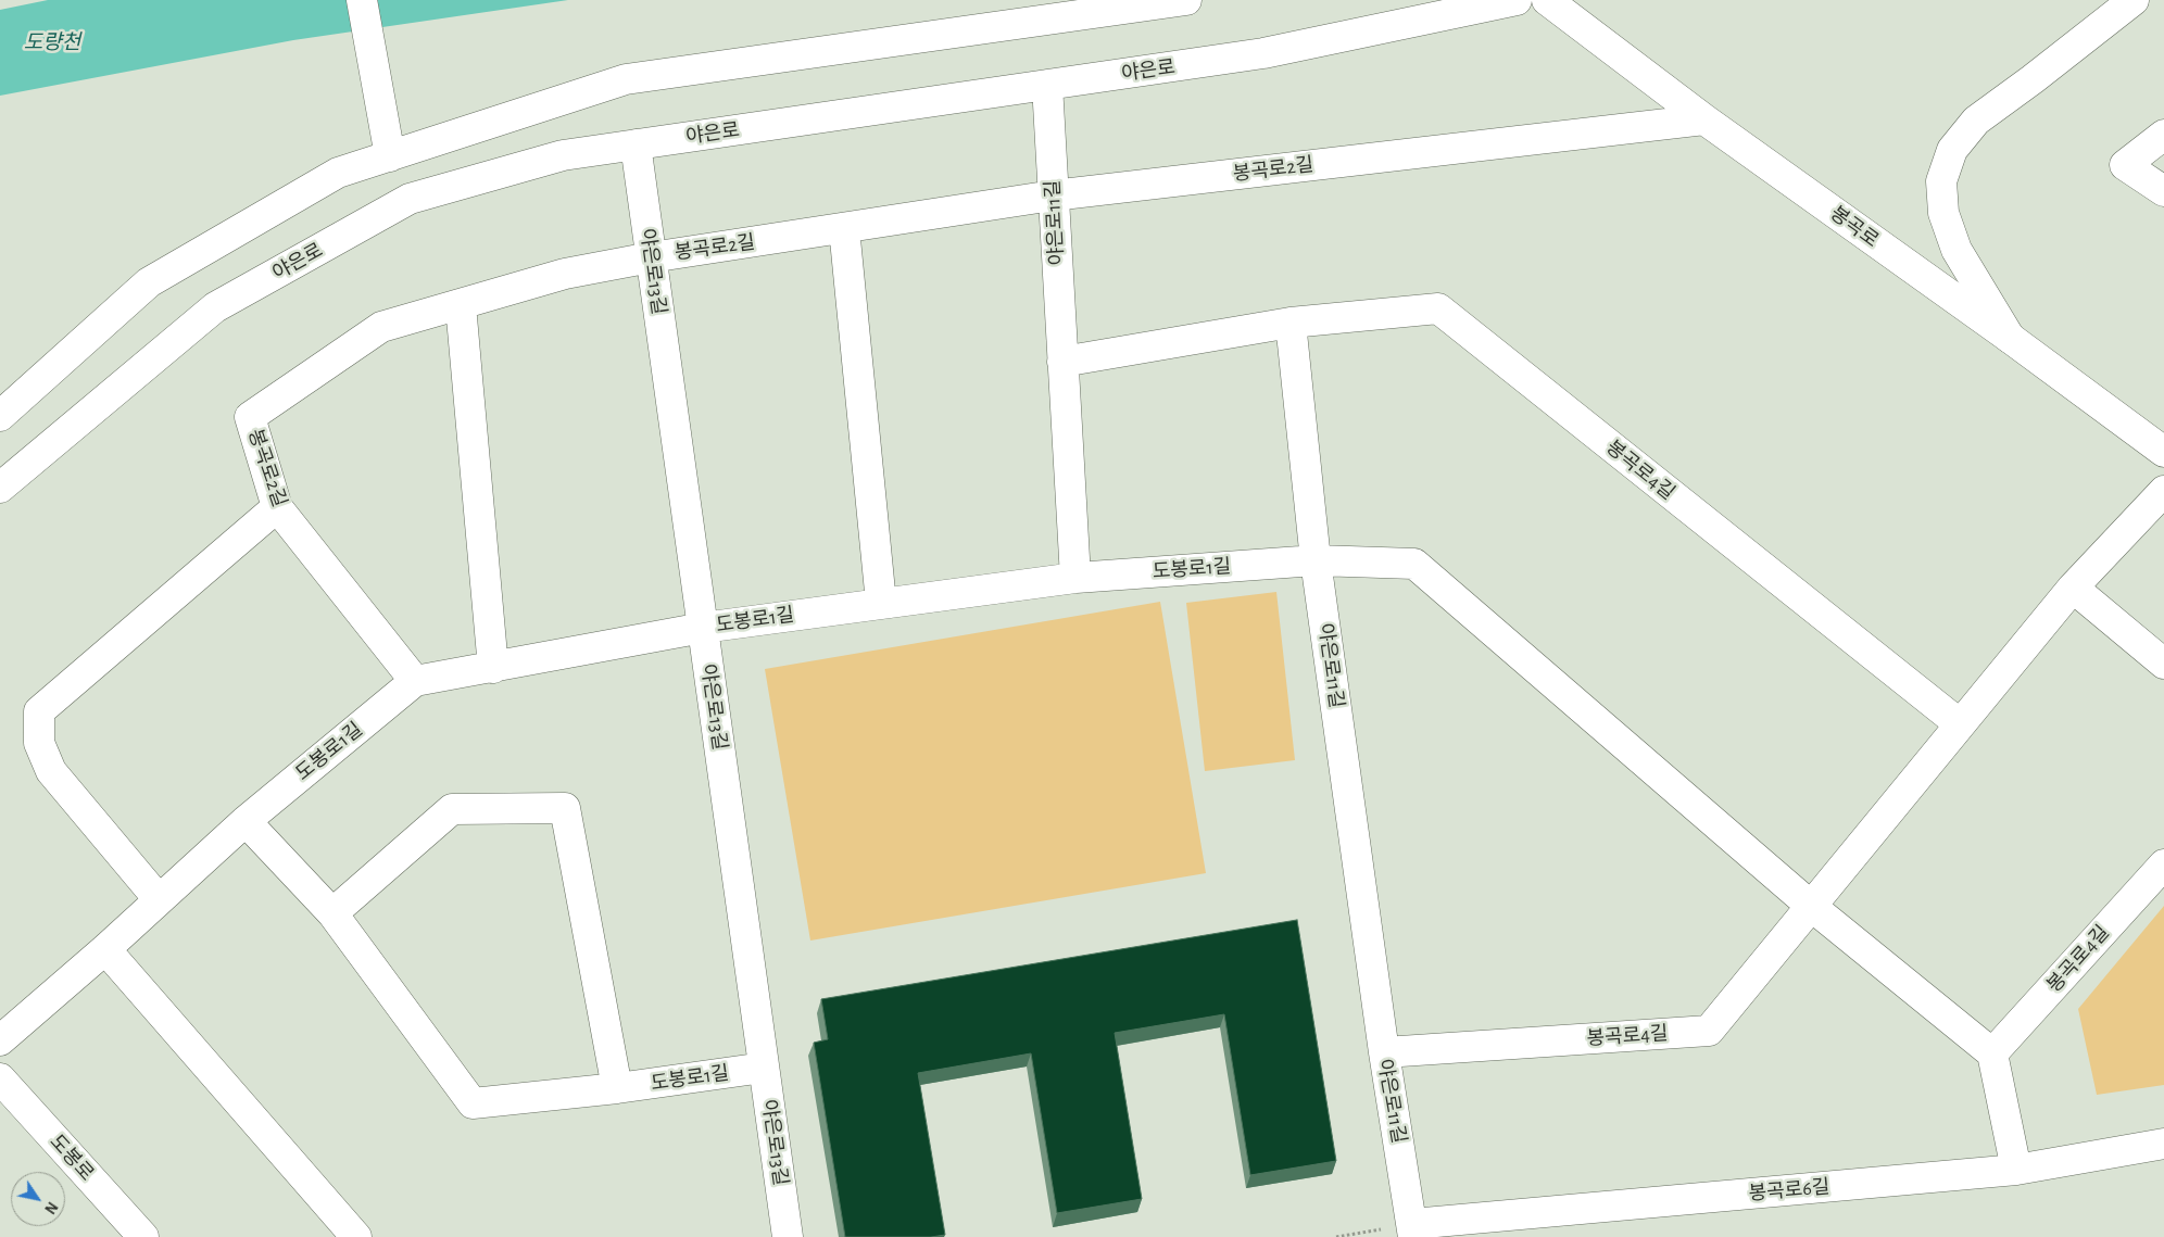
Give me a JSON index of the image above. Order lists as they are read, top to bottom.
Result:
{
  "streets": {
    "street": [
      "야은로",
      "봉곡로2길",
      "야은로11길",
      "봉곡로",
      "야은로13길",
      "봉곡로4길",
      "도봉로1길",
      "도봉로",
      "봉곡로6길"
    ]
  },
  "crossings": [
    ["야은로", "야은로11길"],
    ["야은로", "야은로13길"],
    ["봉곡로2길", "야은로11길"],
    ["봉곡로2길", "봉곡로"],
    ["봉곡로2길", "야은로13길"],
    ["봉곡로2길", "도봉로1길"],
    ["야은로11길", "봉곡로4길"],
    ["야은로11길", "도봉로1길"],
    ["야은로11길", "봉곡로6길"],
    ["야은로13길", "도봉로1길"]
  ],
  "water": ["도량천"],
  "north": "bottom right"
}
